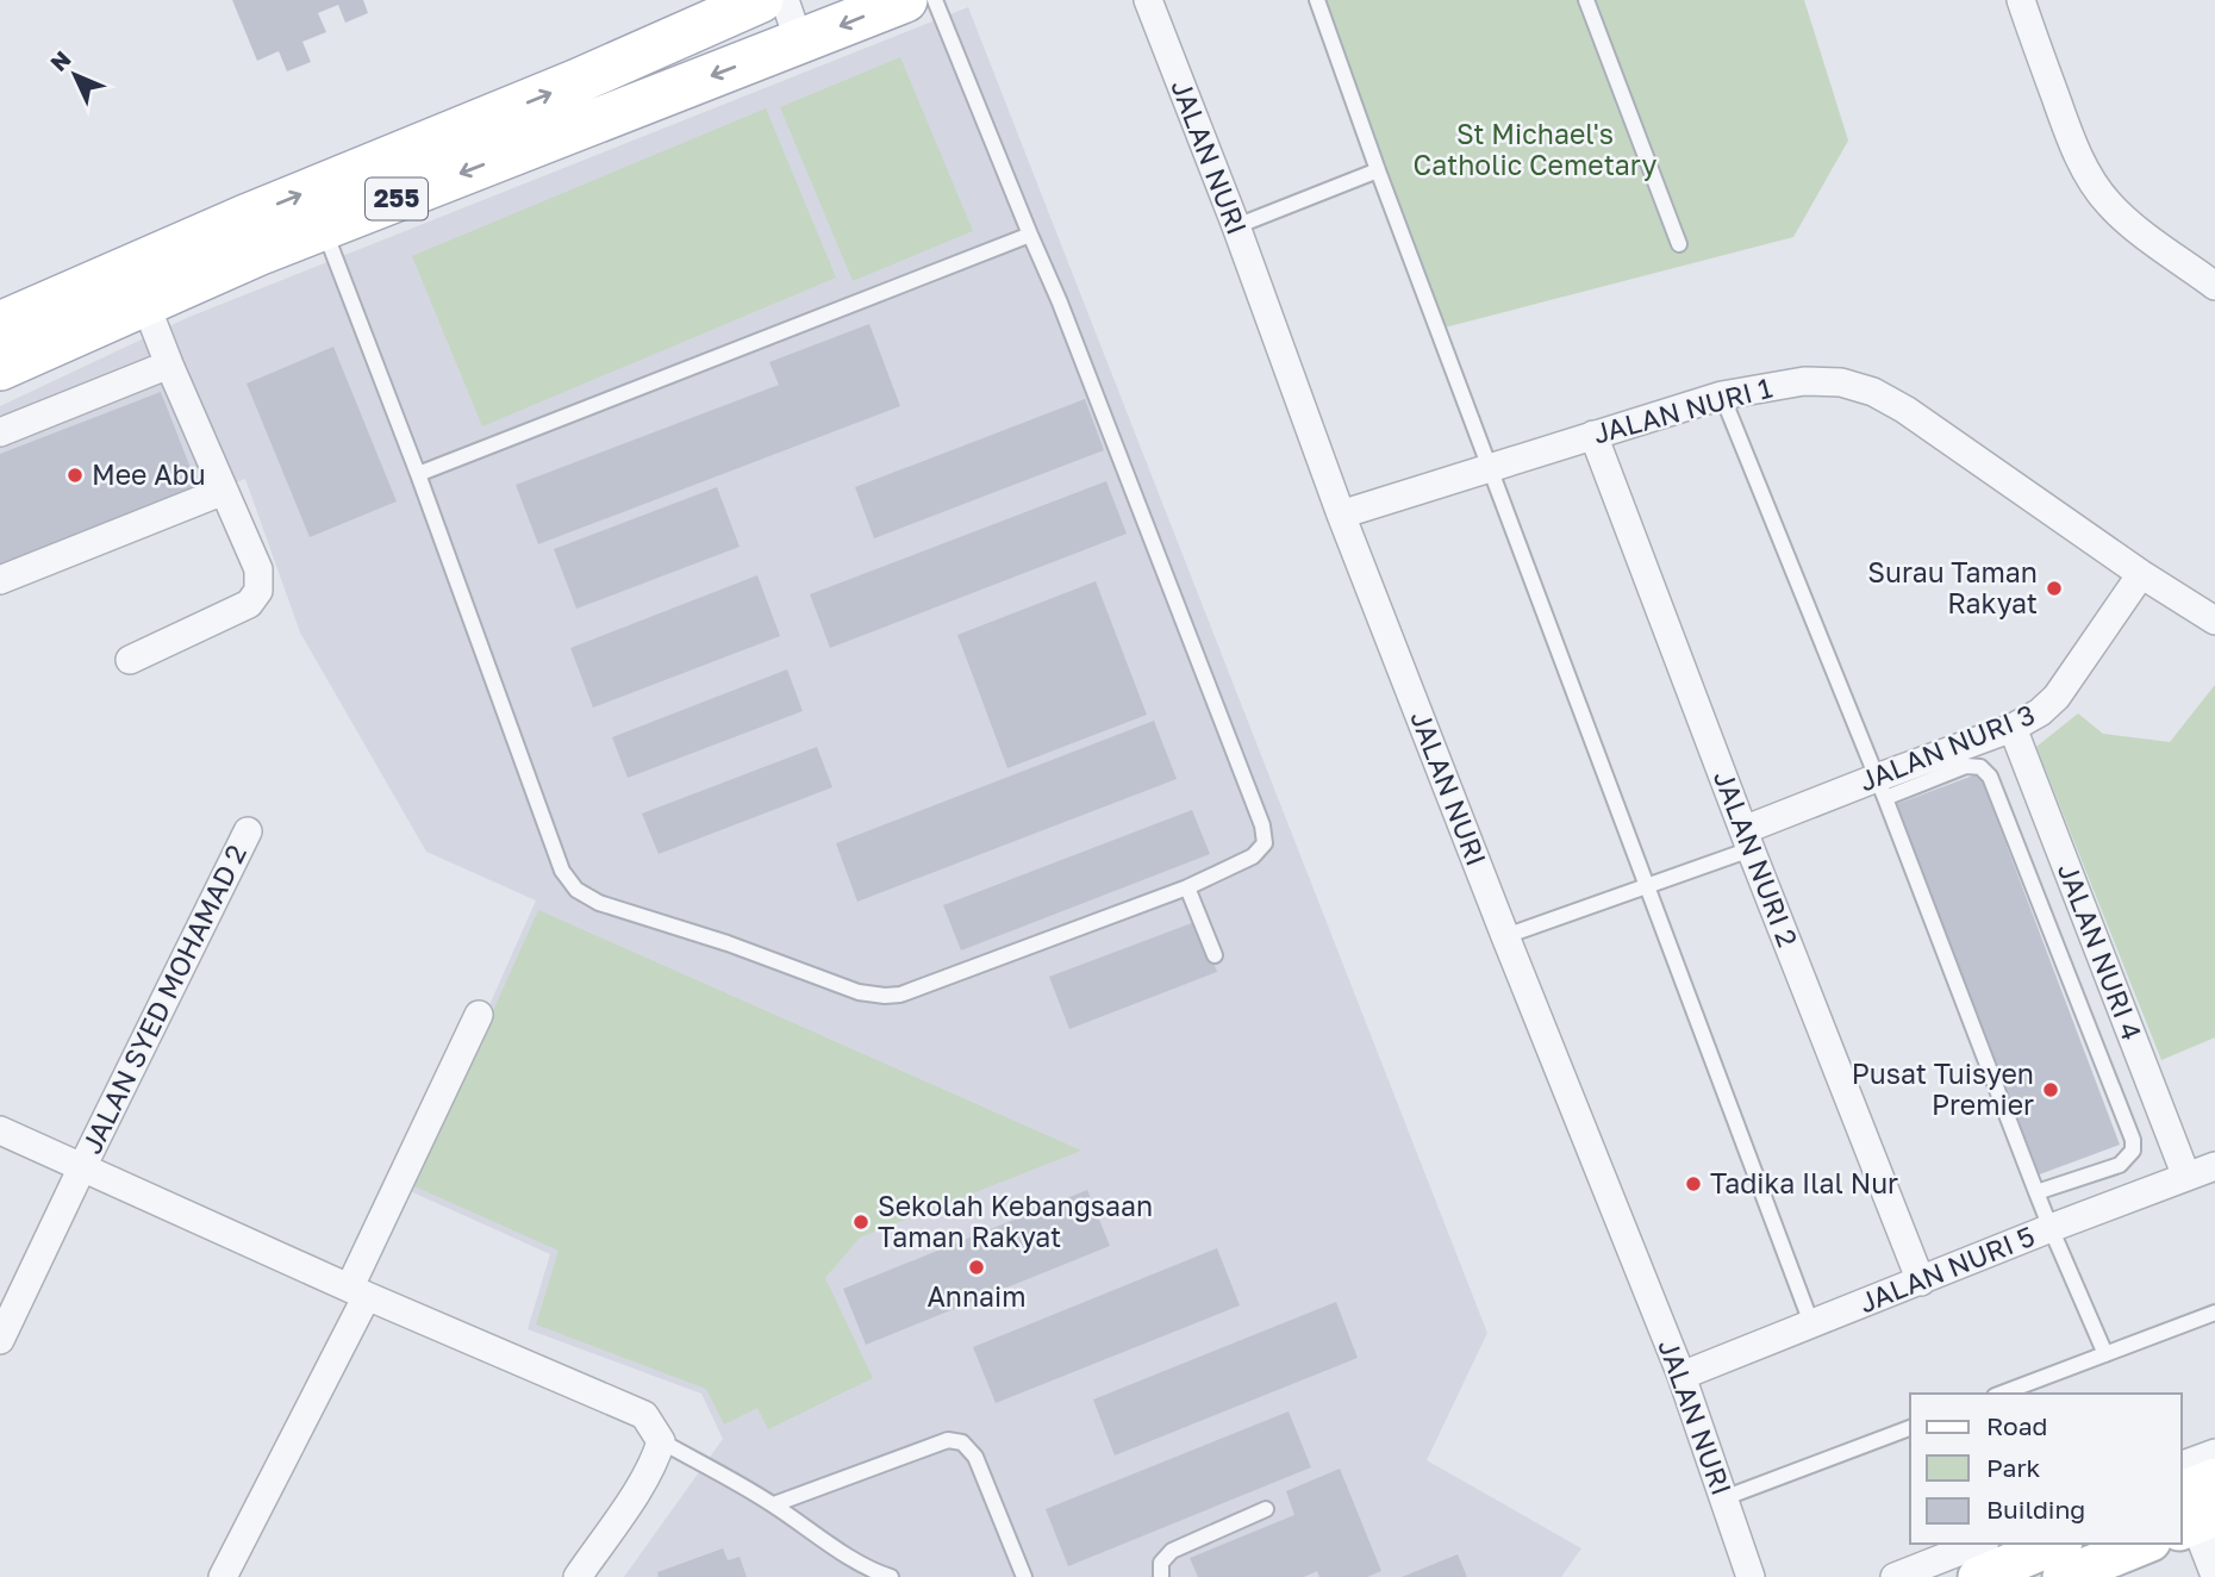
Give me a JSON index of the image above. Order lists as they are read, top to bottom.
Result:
{
  "streets": {
    "main road": ["255"],
    "street": [
      "JALAN NURI",
      "JALAN NURI 1",
      "JALAN NURI 3",
      "JALAN NURI 2",
      "JALAN NURI 4",
      "JALAN SYED MOHAMAD 2",
      "JALAN NURI 5"
    ]
  },
  "crossings": [
    ["JALAN NURI", "JALAN NURI 1"],
    ["JALAN NURI", "JALAN NURI 5"],
    ["JALAN NURI 1", "JALAN NURI 3"],
    ["JALAN NURI 1", "JALAN NURI 2"],
    ["JALAN NURI 3", "JALAN NURI 2"],
    ["JALAN NURI 3", "JALAN NURI 4"],
    ["JALAN NURI 2", "JALAN NURI 5"],
    ["JALAN NURI 4", "JALAN NURI 5"]
  ],
  "parks": ["St Michael's Catholic Cemetary"],
  "places": [
    "Mee Abu",
    "Surau Taman Rakyat",
    "Pusat Tuisyen Premier",
    "Tadika Ilal Nur",
    "Sekolah Kebangsaan Taman Rakyat",
    "Annaim"
  ],
  "legend": ["Road", "Park", "Building"],
  "north": "top left"
}
